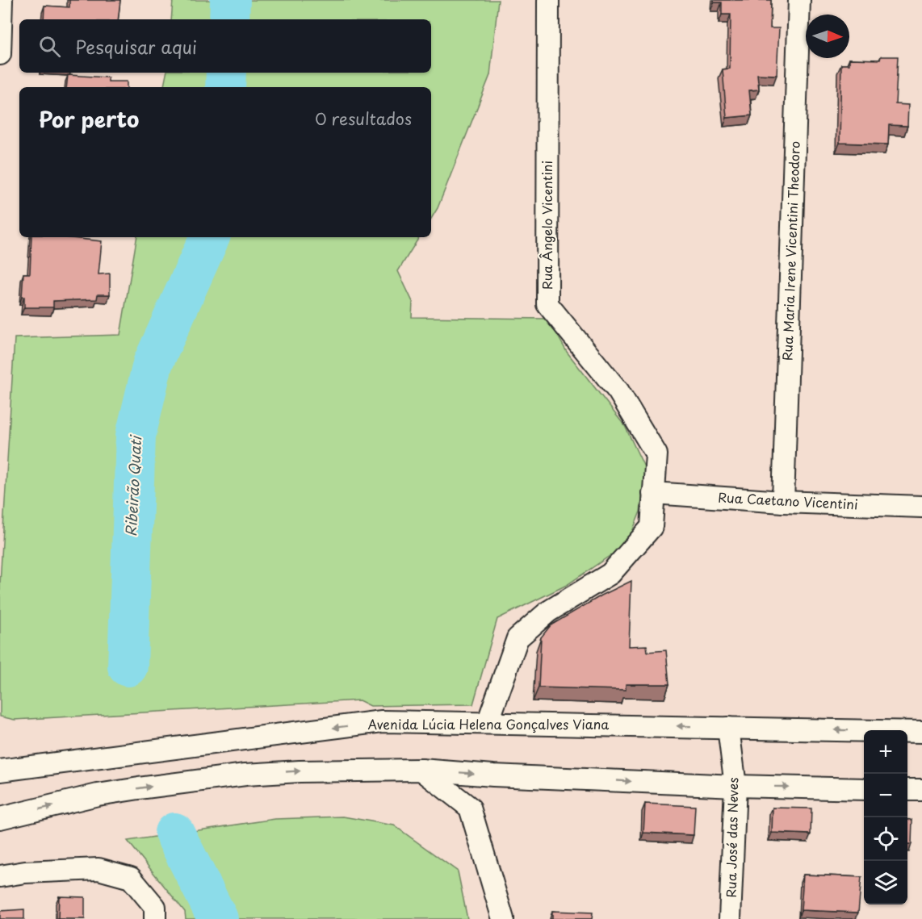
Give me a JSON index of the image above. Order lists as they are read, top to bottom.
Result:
{
  "streets": {
    "street": [
      "Rua Ângelo Vicentini",
      "Rua Maria Irene Vicentini Theodoro",
      "Rua Caetano Vicentini",
      "Avenida Lúcia Helena Gonçalves Viana",
      "Rua José das Neves"
    ]
  },
  "crossings": [
    ["Rua Ângelo Vicentini", "Rua Caetano Vicentini"],
    ["Rua Ângelo Vicentini", "Avenida Lúcia Helena Gonçalves Viana"],
    ["Rua Maria Irene Vicentini Theodoro", "Rua Caetano Vicentini"],
    ["Avenida Lúcia Helena Gonçalves Viana", "Rua José das Neves"]
  ],
  "water": ["Ribeirão Quati"],
  "north": "right",
  "page": {
    "search": "Pesquisar aqui",
    "heading": ["Por perto", "0 resultados"],
    "map_buttons": ["+", "−"]
  }
}
